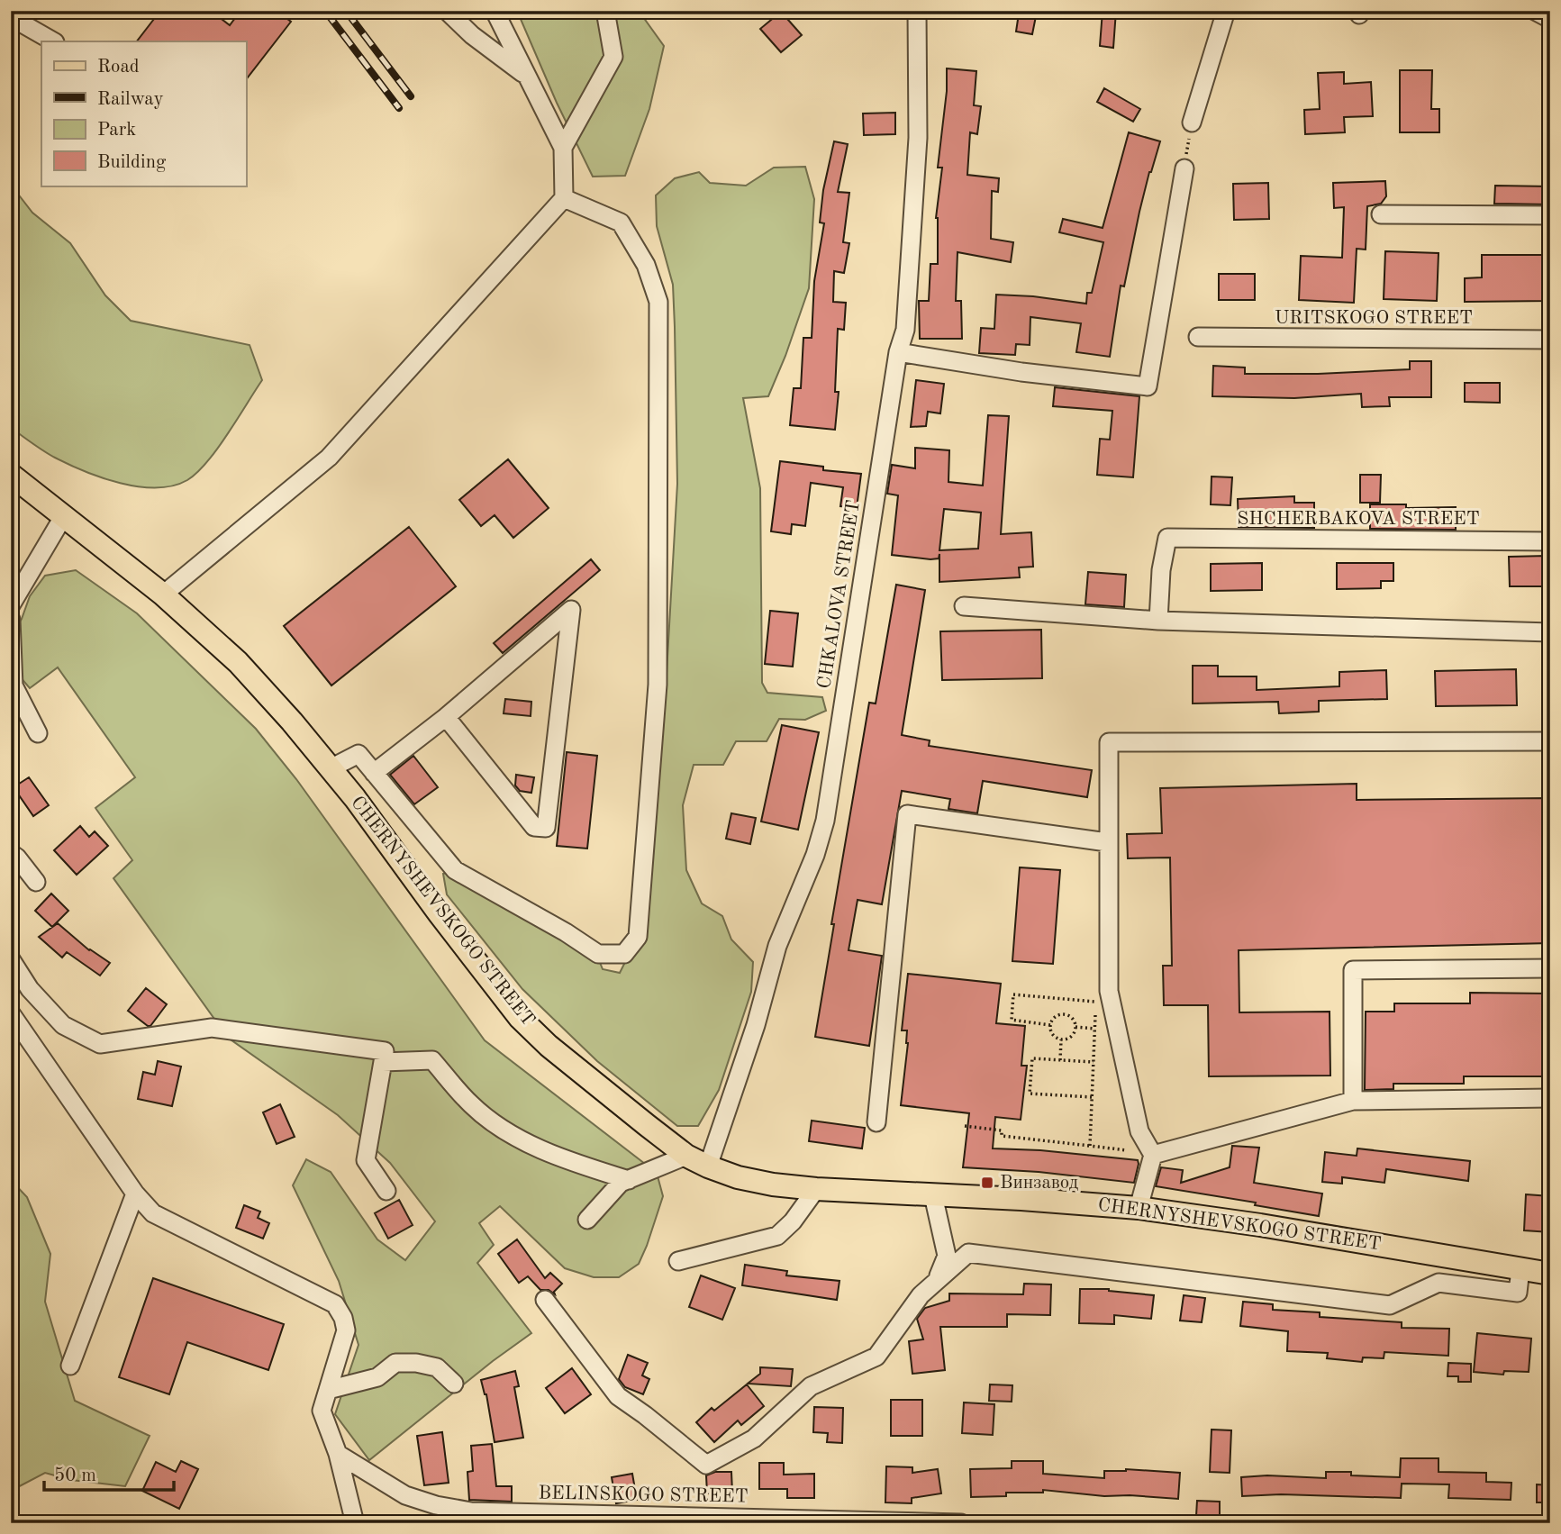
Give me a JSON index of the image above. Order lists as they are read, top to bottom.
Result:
{
  "streets": {
    "main road": ["CHERNYSHEVSKOGO STREET"],
    "street": [
      "URITSKOGO STREET",
      "SHCHERBAKOVA STREET",
      "CHKALOVA STREET",
      "BELINSKOGO STREET"
    ]
  },
  "crossings": [
    ["CHKALOVA STREET", "CHERNYSHEVSKOGO STREET"]
  ],
  "places": {
    "transit": ["Винзавод"]
  },
  "legend": [
    "Road",
    "Railway",
    "Park",
    "Building"
  ],
  "scale_bar": "50 m"
}
